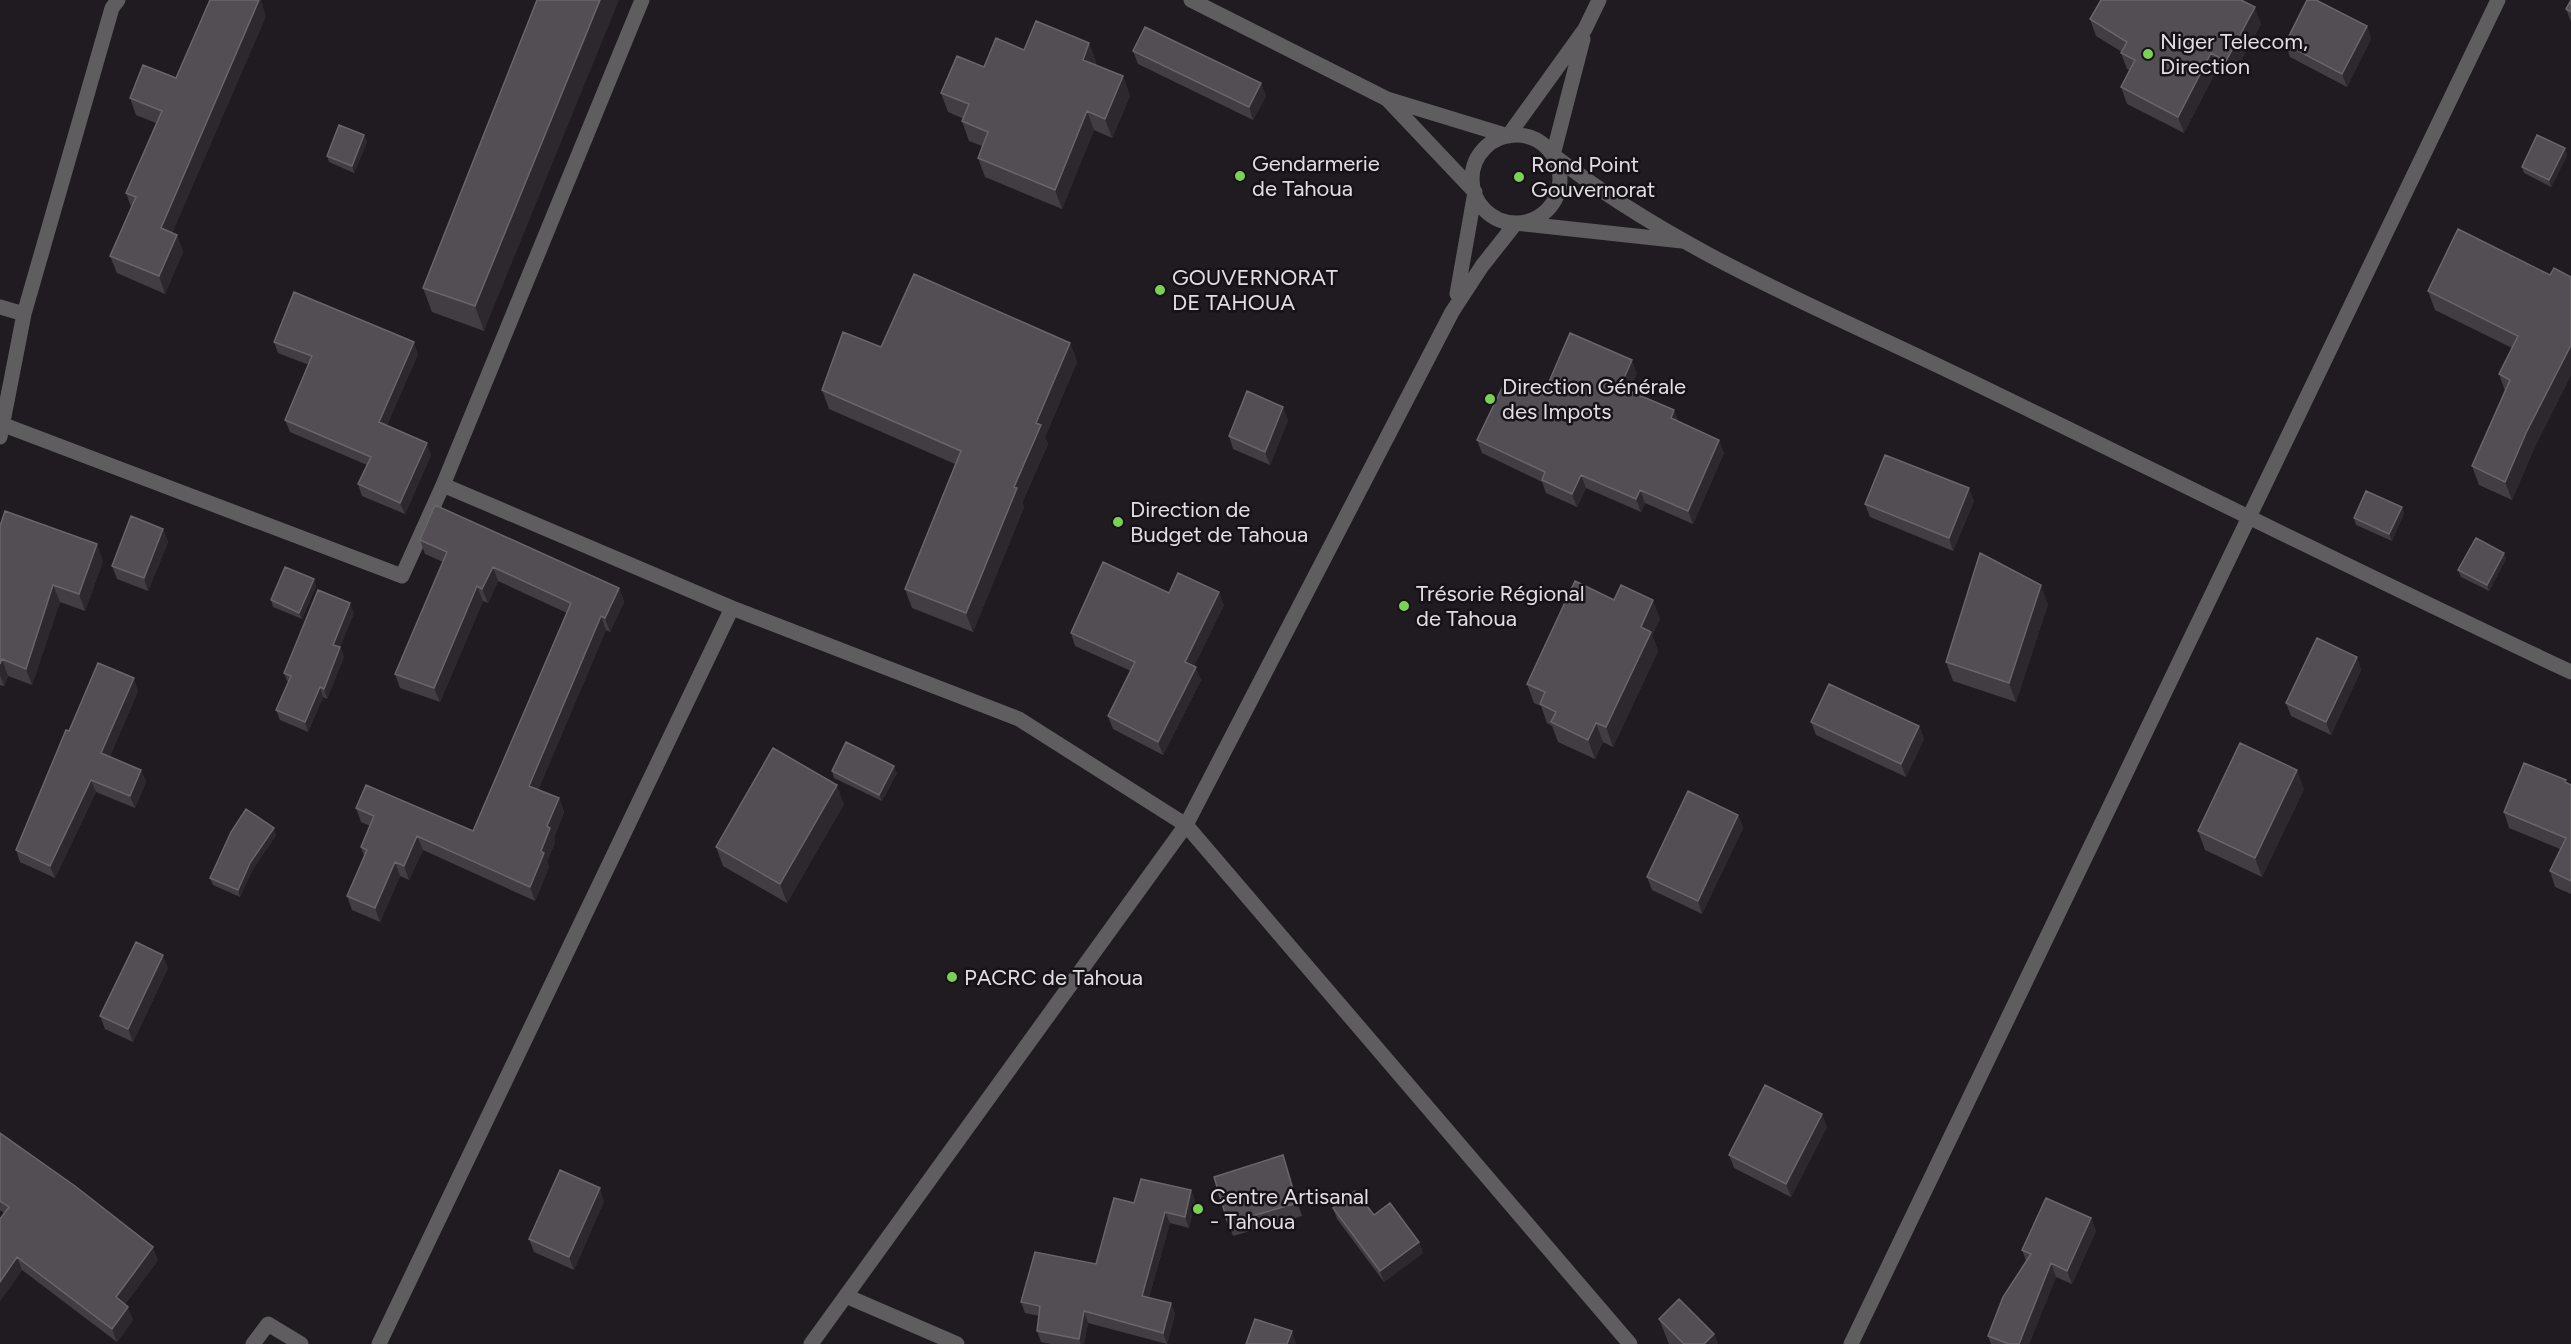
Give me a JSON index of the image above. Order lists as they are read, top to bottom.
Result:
{
  "places": [
    "Niger Telecom, Direction",
    "Gendarmerie de Tahoua",
    "Rond Point Gouvernorat",
    "GOUVERNORAT DE TAHOUA",
    "Direction Générale des Impots",
    "Direction de Budget de Tahoua",
    "Trésorie Régional de Tahoua",
    "PACRC de Tahoua",
    "Centre Artisanal - Tahoua"
  ]
}
